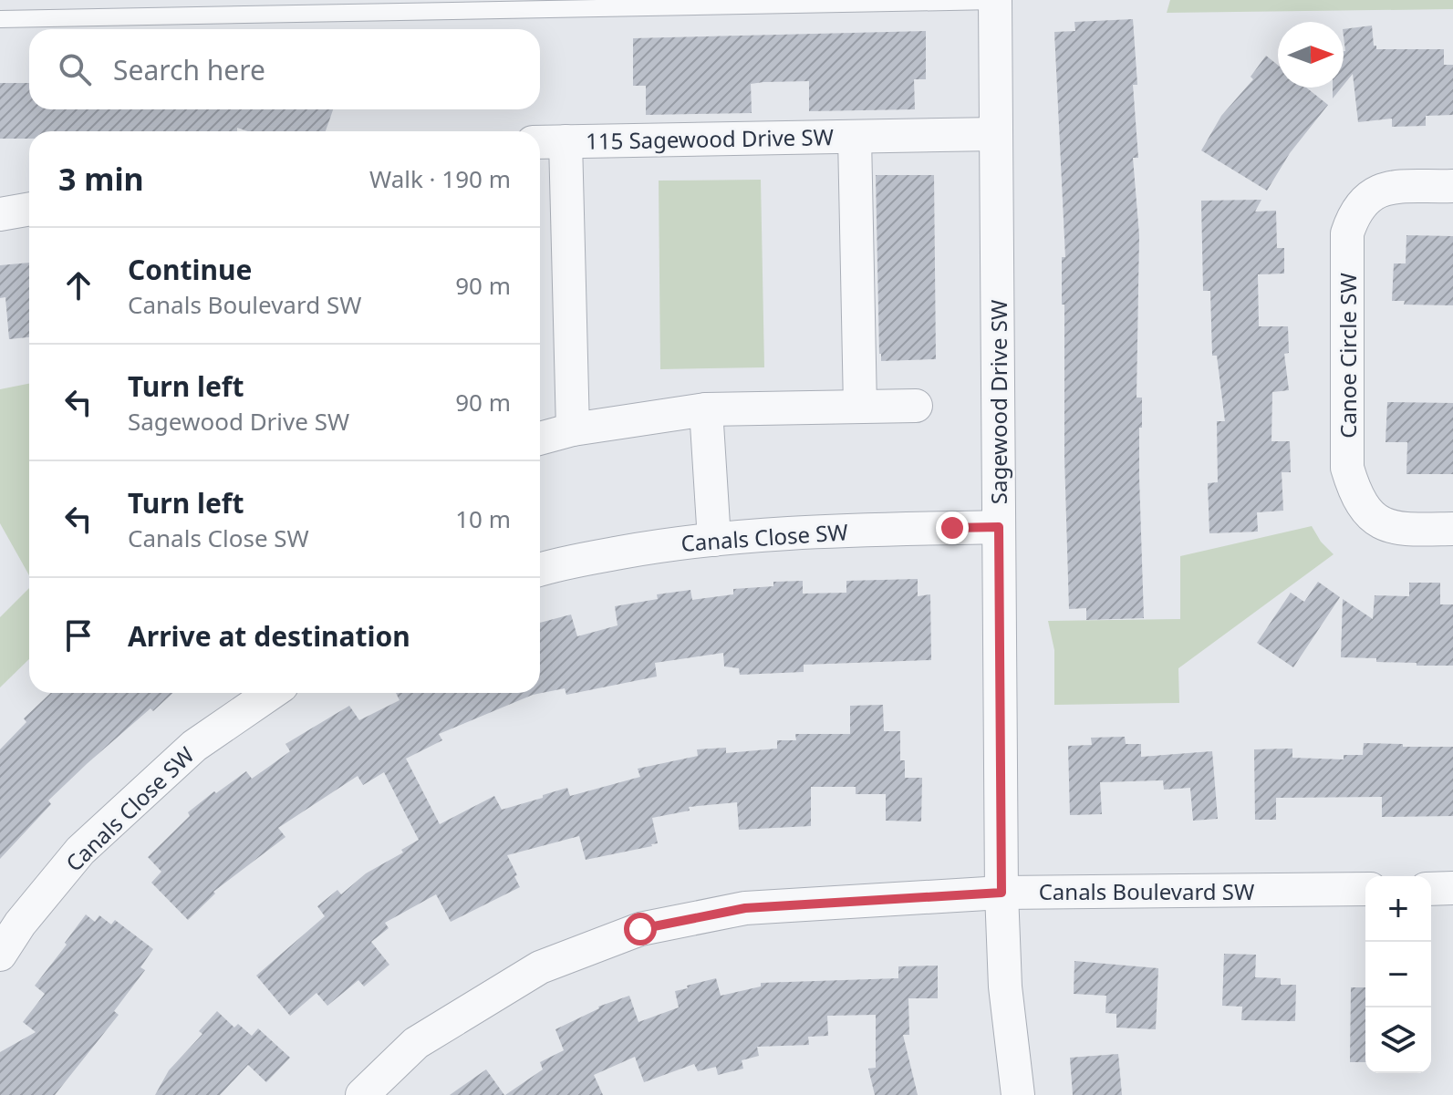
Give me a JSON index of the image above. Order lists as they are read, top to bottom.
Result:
{
  "streets": {
    "street": [
      "115 Sagewood Drive SW",
      "Canoe Circle SW",
      "Sagewood Drive SW",
      "Canals Close SW",
      "Canals Boulevard SW"
    ]
  },
  "crossings": [
    ["115 Sagewood Drive SW", "Sagewood Drive SW"],
    ["Sagewood Drive SW", "Canals Close SW"],
    ["Sagewood Drive SW", "Canals Boulevard SW"]
  ],
  "north": "right",
  "page": {
    "search": "Search here",
    "heading": ["3 min", "Walk · 190 m"],
    "list": [
      ["Continue", "Canals Boulevard SW", "90 m"],
      ["Turn left", "Sagewood Drive SW", "90 m"],
      ["Turn left", "Canals Close SW", "10 m"],
      "Arrive at destination"
    ],
    "map_buttons": ["+", "−"]
  }
}
